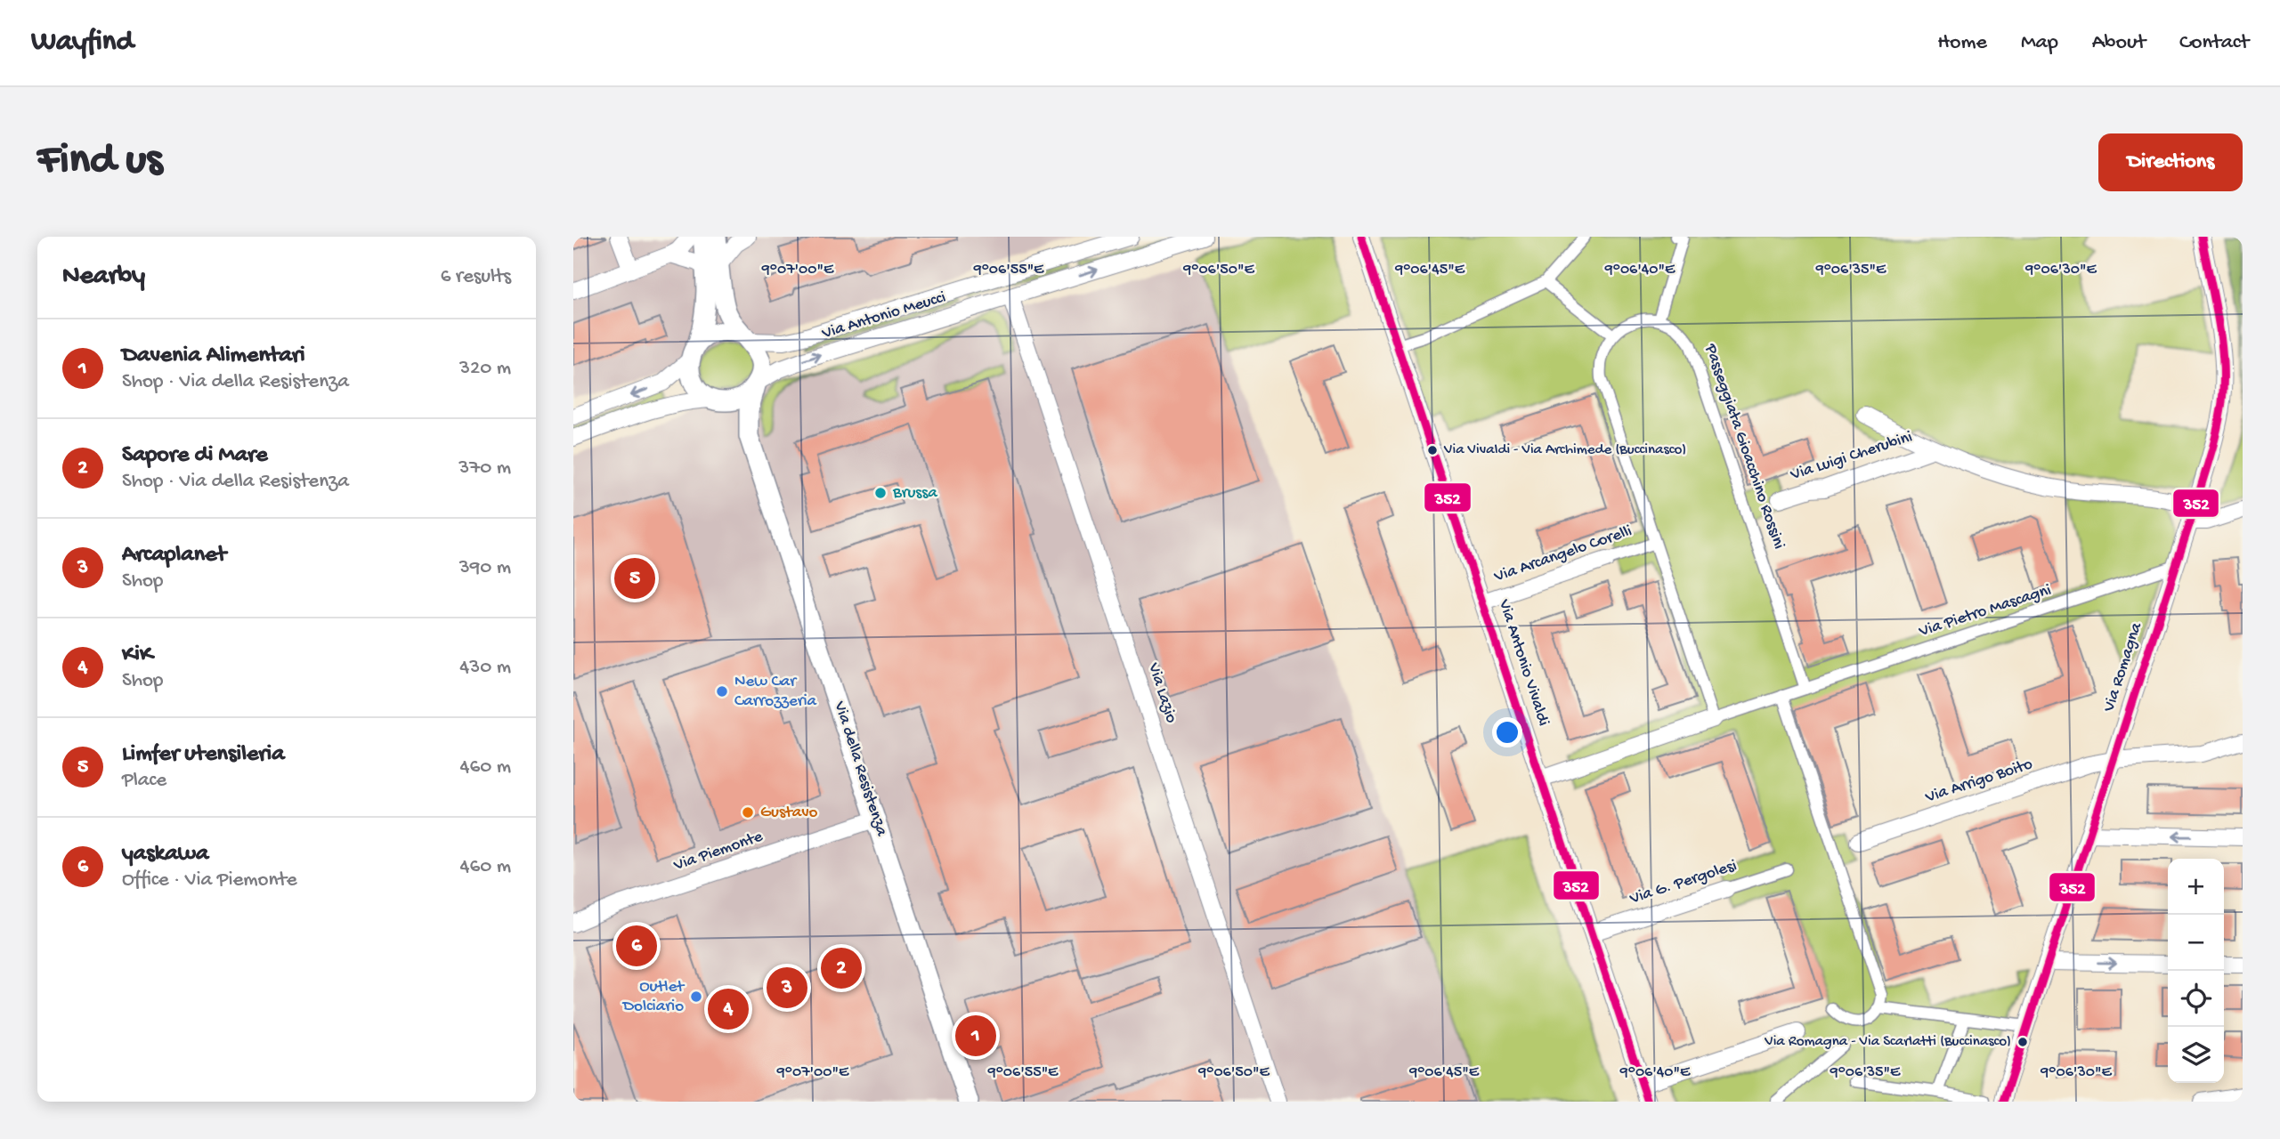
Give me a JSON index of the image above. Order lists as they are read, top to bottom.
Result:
{
  "streets": {
    "street": [
      "Via Antonio Meucci",
      "Passeggiata Gioacchino Rossini",
      "Via Luigi Cherubini",
      "Via Arcangelo Corelli",
      "Via Pietro Mascagni",
      "Via Antonio Vivaldi",
      "Via Romagna",
      "Via Lazio",
      "Via della Resistenza",
      "Via Arrigo Boito",
      "Via Piemonte",
      "Via G. Pergolesi"
    ]
  },
  "crossings": [
    ["Via Antonio Meucci", "Via Lazio"],
    ["Via Antonio Meucci", "Via della Resistenza"],
    ["Passeggiata Gioacchino Rossini", "Via Pietro Mascagni"],
    ["Via Arcangelo Corelli", "Via Antonio Vivaldi"],
    ["Via Pietro Mascagni", "Via Romagna"],
    ["Via Antonio Vivaldi", "Via G. Pergolesi"],
    ["Via Romagna", "Via Arrigo Boito"],
    ["Via della Resistenza", "Via Piemonte"]
  ],
  "places": [
    "Via Vivaldi - Via Archimede (Buccinasco)",
    "Brussa",
    "New Car Carrozzeria",
    "Gustavo",
    "Outlet Dolciario",
    "Via Romagna - Via Scarlatti (Buccinasco)"
  ],
  "lines": ["transit line 352"],
  "page": {
    "header": "Wayfind",
    "nav": [
      "Home",
      "Map",
      "About",
      "Contact"
    ],
    "buttons": "Directions",
    "title": "Find us",
    "heading": ["Nearby", "6 results"],
    "list": [
      {
        "mark": "1",
        "name": "Davenia Alimentari",
        "note": "Shop · Via della Resistenza",
        "value": "320 m"
      },
      {
        "mark": "2",
        "name": "Sapore di Mare",
        "note": "Shop · Via della Resistenza",
        "value": "370 m"
      },
      {
        "mark": "3",
        "name": "Arcaplanet",
        "note": "Shop",
        "value": "390 m"
      },
      {
        "mark": "4",
        "name": "KiK",
        "note": "Shop",
        "value": "430 m"
      },
      {
        "mark": "5",
        "name": "Limfer utensileria",
        "note": "Place",
        "value": "460 m"
      },
      {
        "mark": "6",
        "name": "yaskawa",
        "note": "Office · Via Piemonte",
        "value": "460 m"
      }
    ],
    "pins": [
      "5",
      "6",
      "2",
      "3",
      "4",
      "1"
    ],
    "map_buttons": ["+", "−"]
  },
  "coordinates": [
    "9°07'00\"E",
    "9°06'55\"E",
    "9°06'50\"E",
    "9°06'45\"E",
    "9°06'40\"E",
    "9°06'35\"E",
    "9°06'30\"E"
  ]
}
